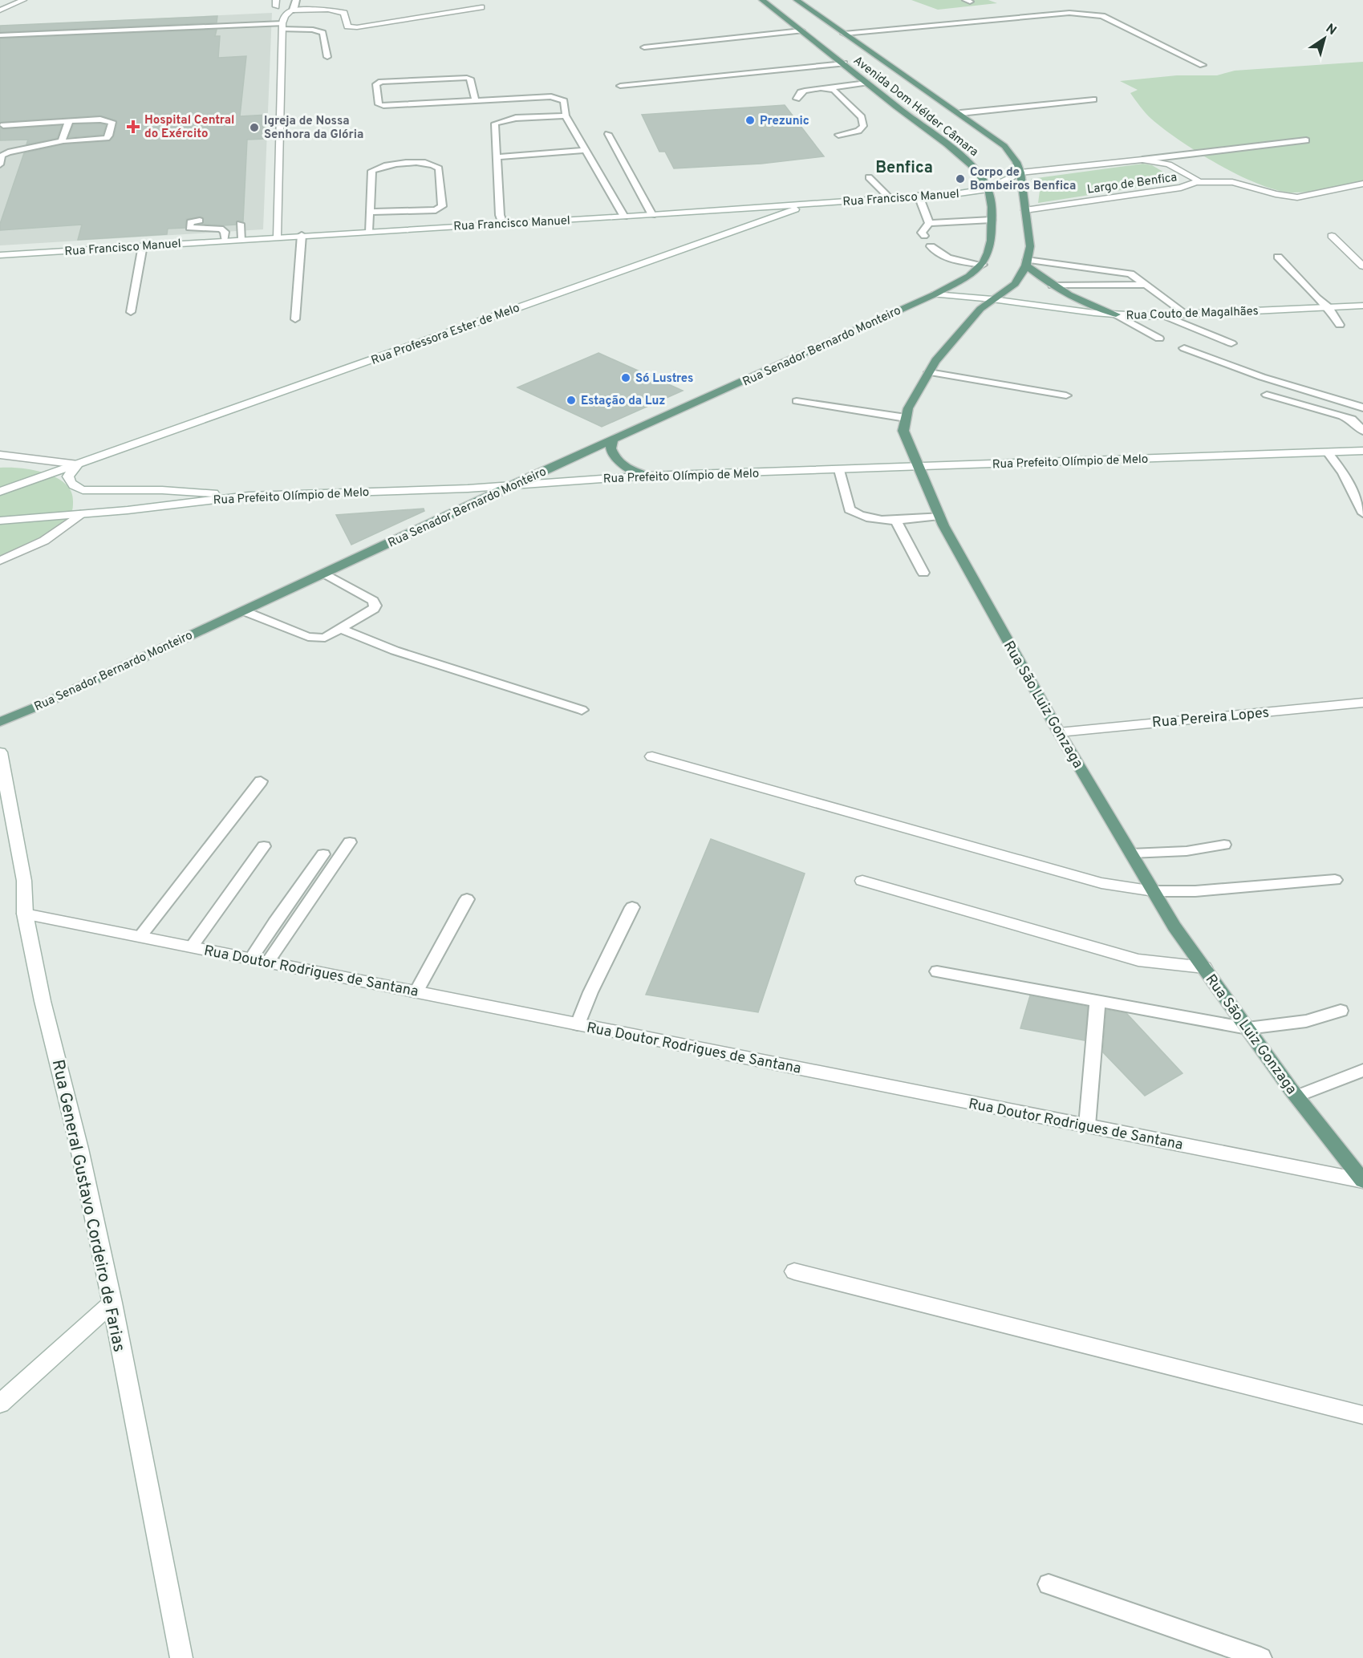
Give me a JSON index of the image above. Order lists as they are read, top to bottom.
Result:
{
  "streets": {
    "main road": ["Avenida Dom Hélder Câmara", "Rua Senador Bernardo Monteiro", "Rua São Luiz Gonzaga"],
    "street": [
      "Largo de Benfica",
      "Rua Francisco Manuel",
      "Rua Couto de Magalhães",
      "Rua Professora Ester de Melo",
      "Rua Prefeito Olímpio de Melo",
      "Rua Pereira Lopes",
      "Rua Doutor Rodrigues de Santana",
      "Rua General Gustavo Cordeiro de Farias"
    ]
  },
  "crossings": [
    ["Avenida Dom Hélder Câmara", "Largo de Benfica"],
    ["Avenida Dom Hélder Câmara", "Rua Francisco Manuel"],
    ["Largo de Benfica", "Rua Francisco Manuel"],
    ["Largo de Benfica", "Rua São Luiz Gonzaga"],
    ["Rua Francisco Manuel", "Rua Professora Ester de Melo"],
    ["Rua Couto de Magalhães", "Rua Senador Bernardo Monteiro"],
    ["Rua Couto de Magalhães", "Rua São Luiz Gonzaga"],
    ["Rua Senador Bernardo Monteiro", "Rua Prefeito Olímpio de Melo"],
    ["Rua Prefeito Olímpio de Melo", "Rua São Luiz Gonzaga"],
    ["Rua São Luiz Gonzaga", "Rua Pereira Lopes"],
    ["Rua São Luiz Gonzaga", "Rua Doutor Rodrigues de Santana"],
    ["Rua Doutor Rodrigues de Santana", "Rua General Gustavo Cordeiro de Farias"]
  ],
  "districts": ["Benfica"],
  "places": {
    "other": [
      "Prezunic",
      "Igreja de Nossa Senhora da Glória",
      "Corpo de Bombeiros Benfica",
      "Só Lustres",
      "Estação da Luz"
    ],
    "health": ["Hospital Central do Exército"]
  },
  "north": "top right"
}
